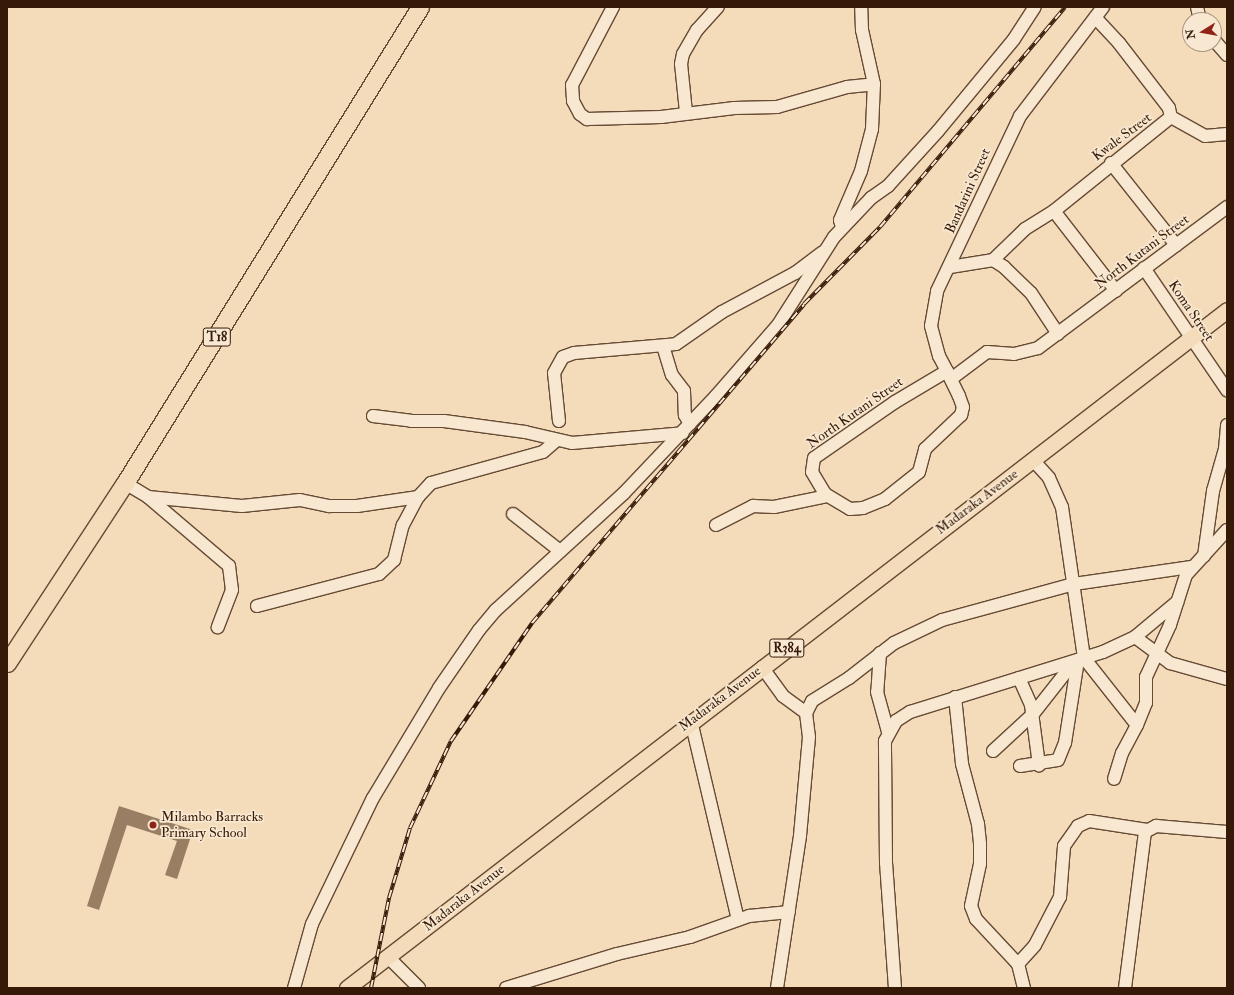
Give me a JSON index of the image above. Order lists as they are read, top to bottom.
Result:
{
  "streets": {
    "highway": ["T18"],
    "main road": ["Madaraka Avenue", "R384"],
    "street": [
      "Kwale Street",
      "Bandarini Street",
      "North Kutani Street",
      "Koma Street"
    ]
  },
  "crossings": [
    ["Kwale Street", "Bandarini Street"],
    ["Bandarini Street", "North Kutani Street"],
    ["North Kutani Street", "Koma Street"],
    ["Koma Street", "Madaraka Avenue"]
  ],
  "places": ["Milambo Barracks Primary School"],
  "north": "left"
}
